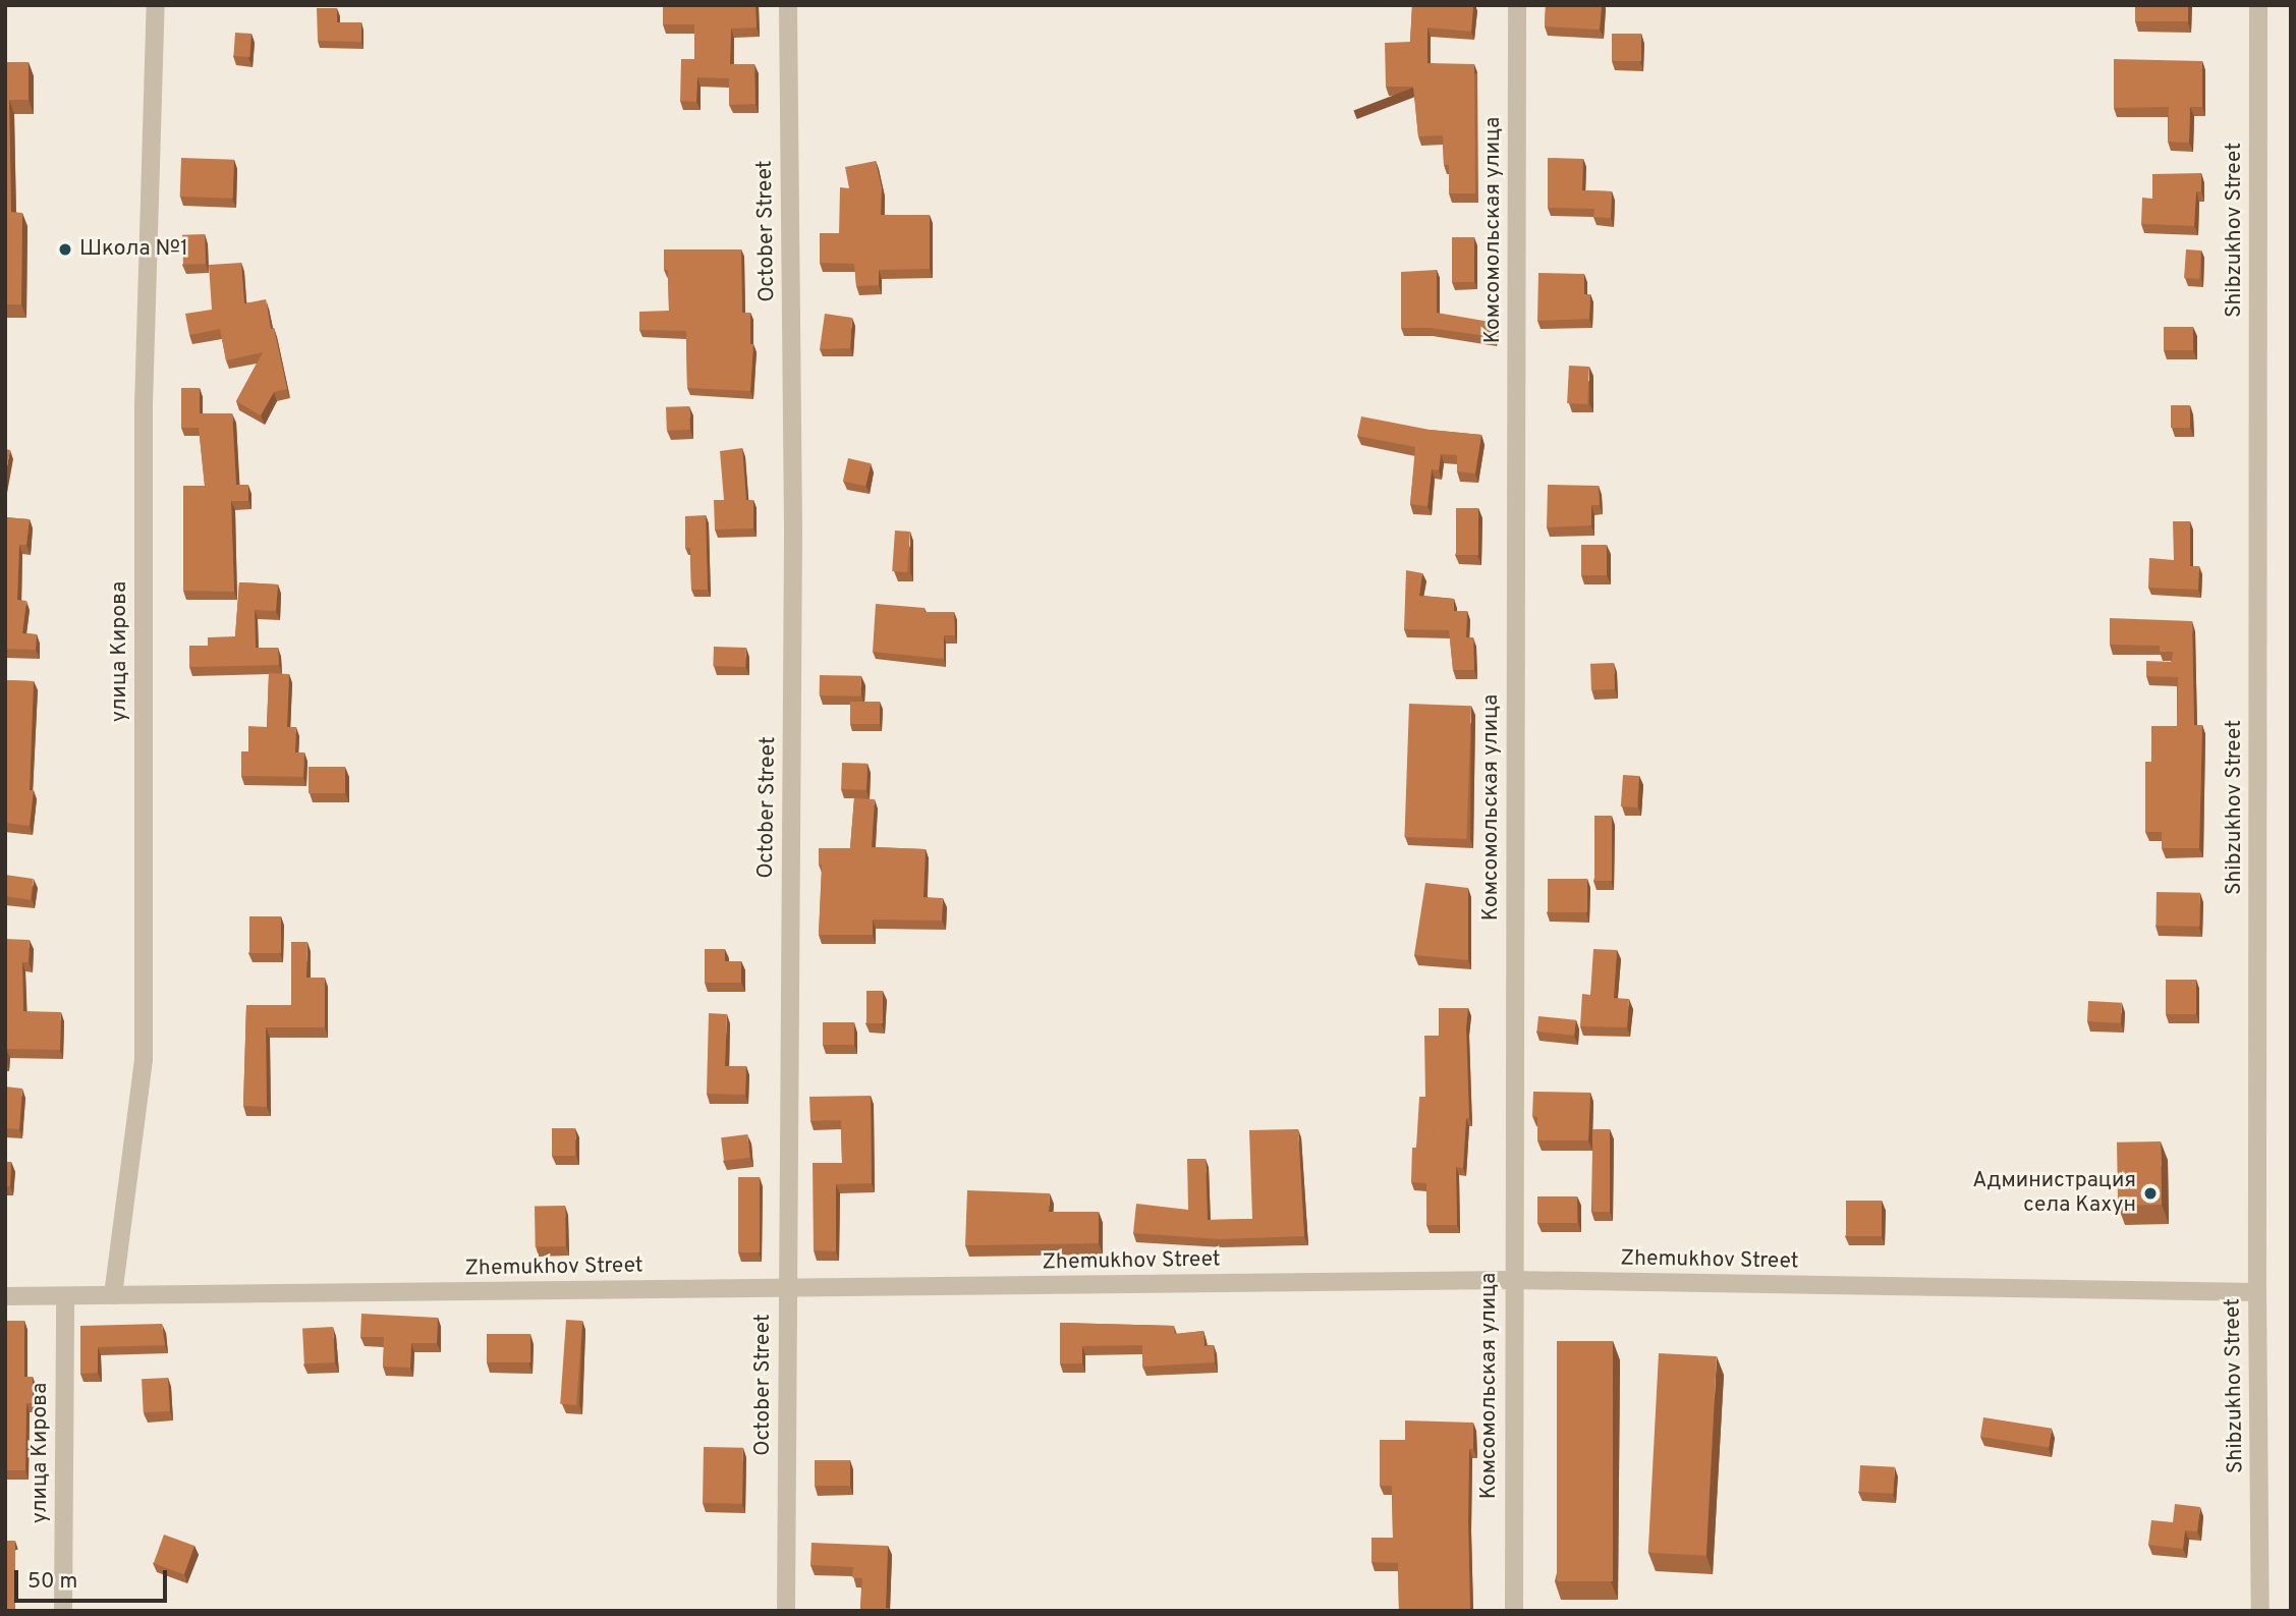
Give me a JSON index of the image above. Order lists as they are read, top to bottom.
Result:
{
  "streets": {
    "street": [
      "Комсомольская улица",
      "Shibzukhov Street",
      "October Street",
      "улица Кирова",
      "Zhemukhov Street"
    ]
  },
  "crossings": [
    ["Комсомольская улица", "Zhemukhov Street"],
    ["Shibzukhov Street", "Zhemukhov Street"],
    ["October Street", "Zhemukhov Street"],
    ["улица Кирова", "Zhemukhov Street"]
  ],
  "places": ["Школа №1", "Администрация села Кахун"],
  "scale_bar": "50 m"
}
